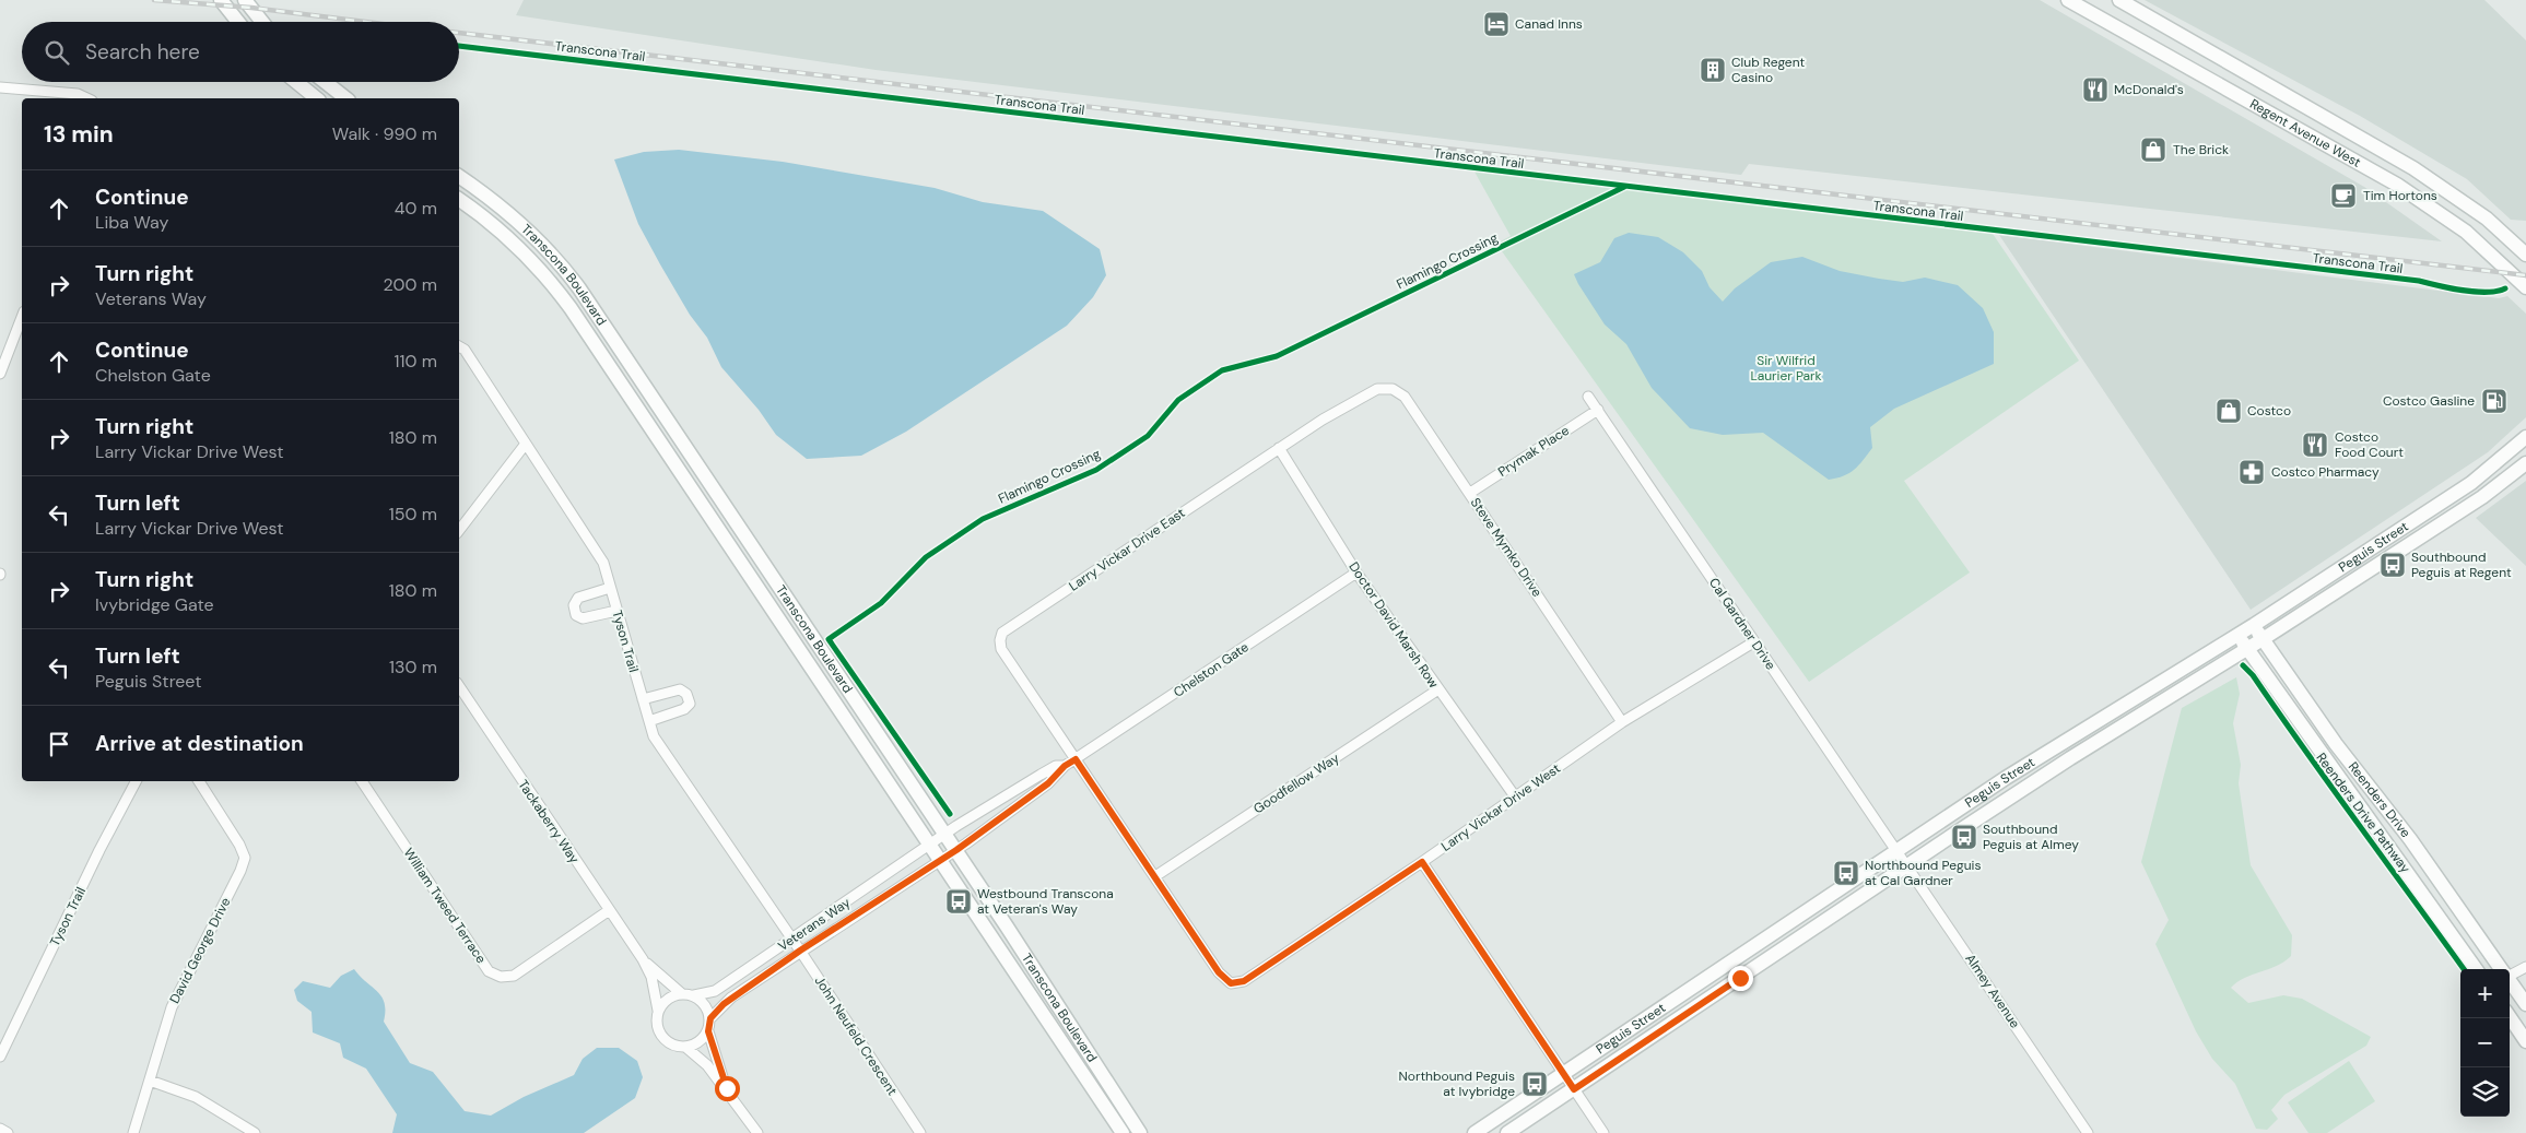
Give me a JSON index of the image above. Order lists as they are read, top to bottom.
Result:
{
  "streets": {
    "street": [
      "Regent Avenue West",
      "Transcona Boulevard",
      "Prymak Place",
      "Peguis Street",
      "Steve Mymko Drive",
      "Larry Vickar Drive East",
      "Cal Gardner Drive",
      "Doctor David Marsh Row",
      "Tyson Trail",
      "Chelston Gate",
      "Goodfellow Way",
      "Reenders Drive",
      "Larry Vickar Drive West",
      "Tackaberry Way",
      "William Tweed Terrace",
      "Veterans Way",
      "David George Drive",
      "Almey Avenue",
      "John Neufeld Crescent"
    ],
    "cycle path": ["Transcona Trail", "Flamingo Crossing", "Reenders Drive Pathway"]
  },
  "crossings": [
    ["Transcona Boulevard", "Chelston Gate"],
    ["Transcona Boulevard", "Veterans Way"],
    ["Prymak Place", "Steve Mymko Drive"],
    ["Prymak Place", "Cal Gardner Drive"],
    ["Peguis Street", "Cal Gardner Drive"],
    ["Peguis Street", "Reenders Drive"],
    ["Peguis Street", "Almey Avenue"],
    ["Steve Mymko Drive", "Larry Vickar Drive East"],
    ["Steve Mymko Drive", "Larry Vickar Drive West"],
    ["Larry Vickar Drive East", "Doctor David Marsh Row"],
    ["Larry Vickar Drive East", "Chelston Gate"],
    ["Larry Vickar Drive East", "Larry Vickar Drive West"],
    ["Cal Gardner Drive", "Larry Vickar Drive West"],
    ["Cal Gardner Drive", "Almey Avenue"],
    ["Doctor David Marsh Row", "Chelston Gate"],
    ["Doctor David Marsh Row", "Goodfellow Way"],
    ["Doctor David Marsh Row", "Larry Vickar Drive West"],
    ["Tyson Trail", "Veterans Way"],
    ["Tyson Trail", "John Neufeld Crescent"],
    ["Chelston Gate", "Larry Vickar Drive West"],
    ["Chelston Gate", "Veterans Way"],
    ["Goodfellow Way", "Larry Vickar Drive West"],
    ["Tackaberry Way", "William Tweed Terrace"],
    ["Veterans Way", "John Neufeld Crescent"]
  ],
  "parks": ["Sir Wilfrid Laurier Park"],
  "places": {
    "hotel": ["Canad Inns"],
    "building": ["Club Regent Casino"],
    "restaurant": ["McDonald's", "Costco Food Court"],
    "shop": ["The Brick", "Costco"],
    "cafe": ["Tim Hortons"],
    "fuel station": ["Costco Gasline"],
    "pharmacy": ["Costco Pharmacy"],
    "bus stop": [
      "Southbound Peguis at Regent",
      "Southbound Peguis at Almey",
      "Northbound Peguis at Cal Gardner",
      "Westbound Transcona at Veteran's Way",
      "Northbound Peguis at Ivybridge"
    ]
  },
  "page": {
    "search": "Search here",
    "heading": ["13 min", "Walk · 990 m"],
    "list": [
      ["Continue", "Liba Way", "40 m"],
      ["Turn right", "Veterans Way", "200 m"],
      ["Continue", "Chelston Gate", "110 m"],
      ["Turn right", "Larry Vickar Drive West", "180 m"],
      ["Turn left", "Larry Vickar Drive West", "150 m"],
      ["Turn right", "Ivybridge Gate", "180 m"],
      ["Turn left", "Peguis Street", "130 m"],
      "Arrive at destination"
    ],
    "map_buttons": ["+", "−"]
  }
}
